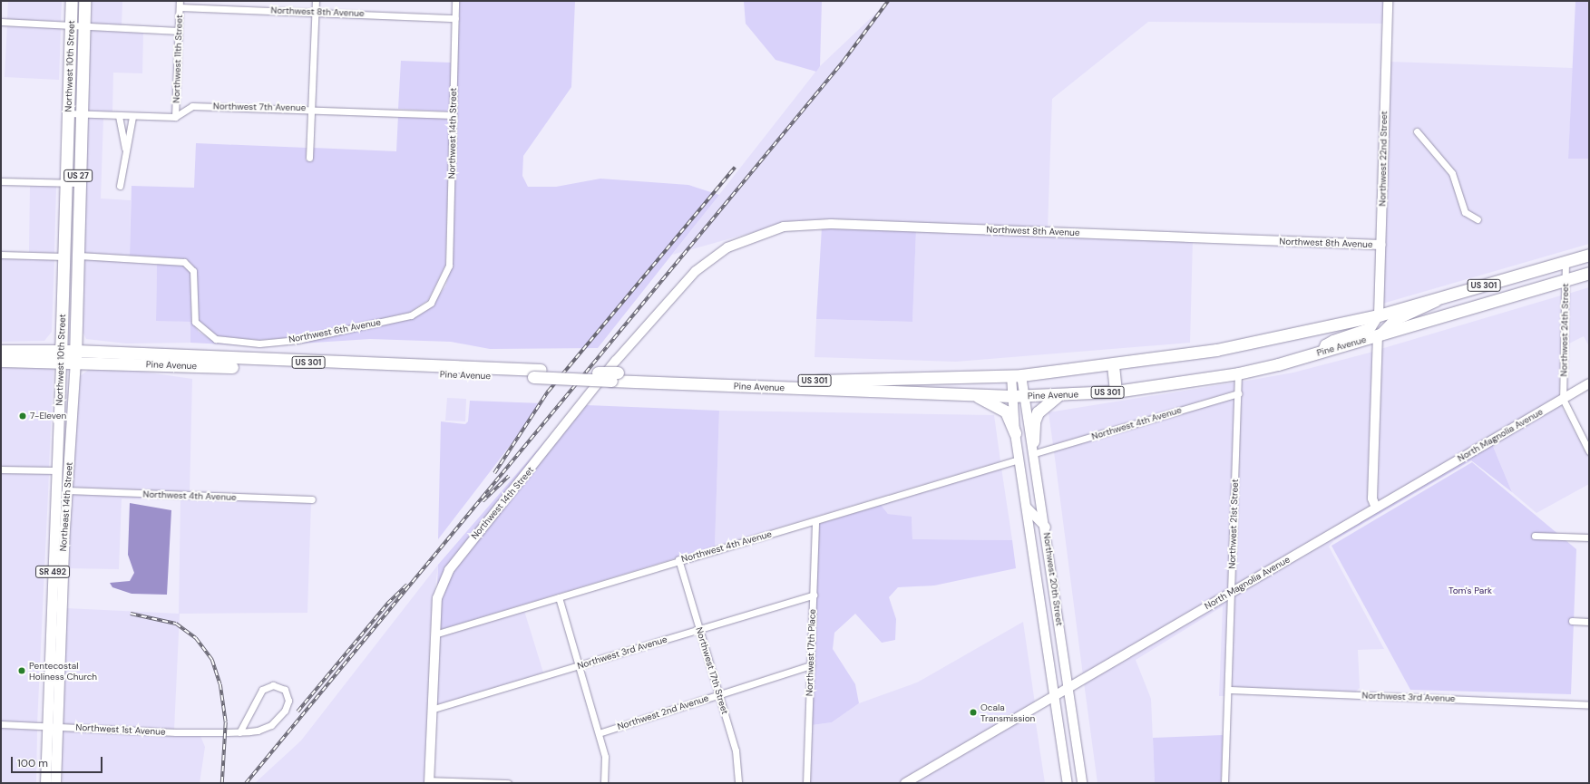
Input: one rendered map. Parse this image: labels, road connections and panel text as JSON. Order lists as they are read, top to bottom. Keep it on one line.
{"streets":{"highway":["Northwest 10th Street","US 27","US 301","Pine Avenue"],"main road":["Northeast 14th Street","SR 492"],"street":["Northwest 8th Avenue","Northwest 11th Street","Northwest 7th Avenue","Northwest 14th Street","Northwest 22nd Street","Northwest 24th Street","Northwest 6th Avenue","Northwest 4th Avenue","North Magnolia Avenue","Northwest 21st Street","Northwest 20th Street","Northwest 3rd Avenue","Northwest 17th Place","Northwest 17th Street","Northwest 2nd Avenue","Northwest 1st Avenue"]},"crossings":[["Northwest 8th Avenue","Northwest 11th Street"],["Northwest 8th Avenue","Northwest 14th Street"],["Northwest 8th Avenue","Northwest 22nd Street"],["Northwest 11th Street","Northwest 7th Avenue"],["Northwest 10th Street","Northwest 6th Avenue"],["Northwest 10th Street","Pine Avenue"],["Northwest 10th Street","Northeast 14th Street"],["Northwest 10th Street","Northwest 1st Avenue"],["Northwest 7th Avenue","Northwest 14th Street"],["Northwest 14th Street","Northwest 6th Avenue"],["Northwest 14th Street","Northwest 4th Avenue"],["Northwest 14th Street","Northwest 3rd Avenue"],["Northwest 22nd Street","Pine Avenue"],["Northwest 24th Street","Pine Avenue"],["Northwest 24th Street","North Magnolia Avenue"],["Pine Avenue","Northeast 14th Street"],["Pine Avenue","Northwest 21st Street"],["Pine Avenue","Northwest 20th Street"],["Northwest 4th Avenue","Northeast 14th Street"],["Northwest 4th Avenue","Northwest 21st Street"],["Northwest 4th Avenue","Northwest 20th Street"],["Northwest 4th Avenue","Northwest 17th Place"],["Northwest 4th Avenue","Northwest 17th Street"],["North Magnolia Avenue","Northwest 21st Street"],["North Magnolia Avenue","Northwest 20th Street"],["Northeast 14th Street","Northwest 1st Avenue"],["Northwest 21st Street","Northwest 3rd Avenue"],["Northwest 3rd Avenue","Northwest 17th Place"],["Northwest 3rd Avenue","Northwest 17th Street"],["Northwest 17th Place","Northwest 2nd Avenue"],["Northwest 17th Street","Northwest 2nd Avenue"]],"parks":["Tom's Park"],"places":["7-Eleven","Pentecostal Holiness Church","Ocala Transmission"],"scale_bar":"100 m"}
